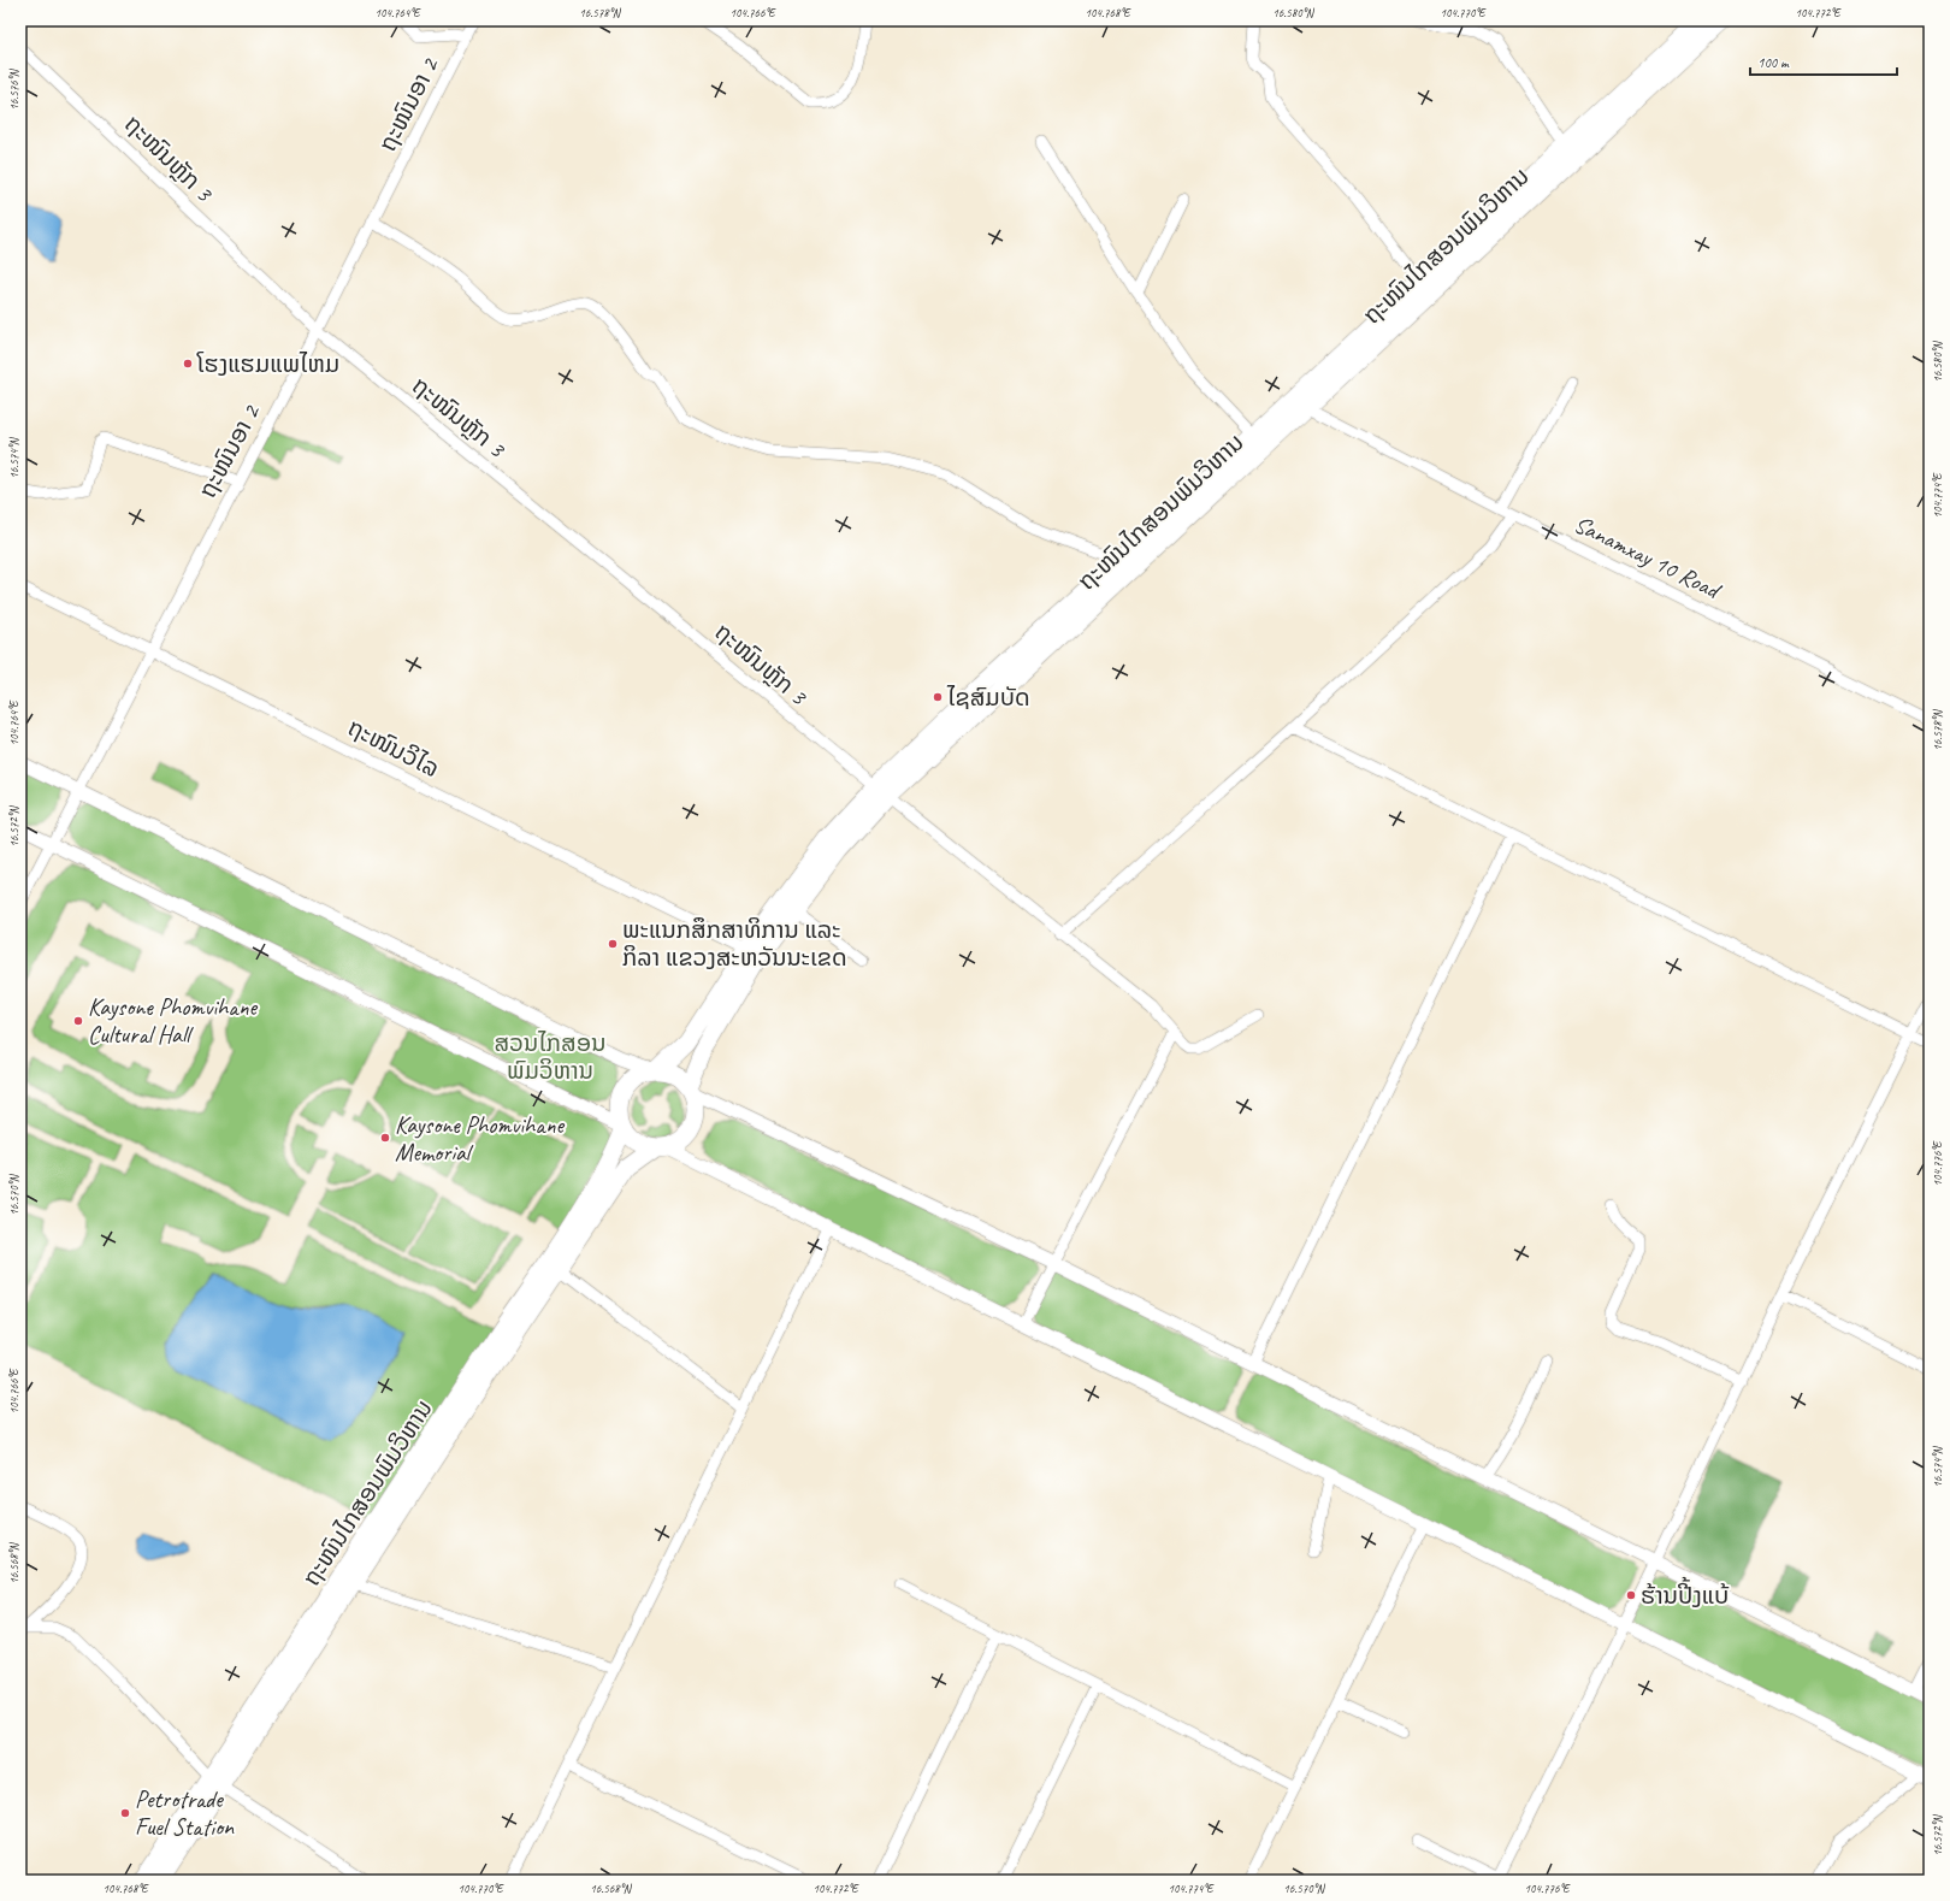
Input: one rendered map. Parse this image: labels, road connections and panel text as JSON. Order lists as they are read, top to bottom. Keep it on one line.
{"streets":{"highway":["ຖະໜົນໄກສອນພົມວິຫານ"],"street":["ຖະໜົນອາ 2","ຖະໜົນຫຼັກ 3","Sanamxay 10 Road","ຖະໜົນວິໄລ"]},"crossings":[["ຖະໜົນອາ 2","ຖະໜົນຫຼັກ 3"],["ຖະໜົນອາ 2","ຖະໜົນວິໄລ"],["ຖະໜົນຫຼັກ 3","ຖະໜົນໄກສອນພົມວິຫານ"],["ຖະໜົນໄກສອນພົມວິຫານ","Sanamxay 10 Road"],["ຖະໜົນໄກສອນພົມວິຫານ","ຖະໜົນວິໄລ"]],"parks":["ສວນໄກສອນ ພົມວິຫານ"],"places":["ໂຮງແຮມແພໄຫມ","ໄຊສົມບັດ","ພະແນກສຶກສາທິການ ແລະ ກິລາ ແຂວງສະຫວັນນະເຂດ","Kaysone Phomvihane Cultural Hall","Kaysone Phomvihane Memorial","ຮ້ານປີ້ງແບ້","Petrotrade Fuel Station"],"scale_bar":"100 m","coordinates":["104.764°E","16.578°N","104.766°E","104.768°E","16.580°N","104.770°E","104.772°E","16.576°N","16.574°N","104.774°E","16.572°N","104.776°E","16.570°N","16.568°N"]}
